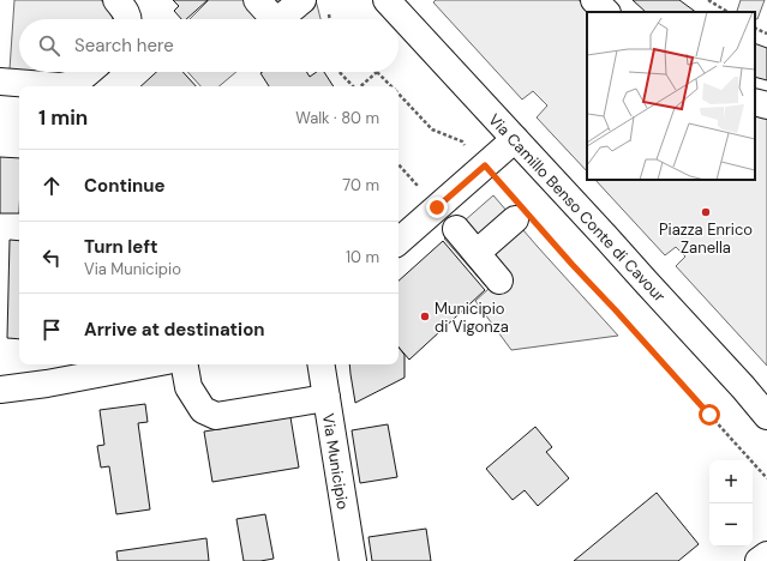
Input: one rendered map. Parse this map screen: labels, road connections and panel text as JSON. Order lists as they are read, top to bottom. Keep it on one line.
{"streets":{"street":["Via Camillo Benso Conte di Cavour","Via Municipio"]},"places":["Piazza Enrico Zanella","Municipio di Vigonza"],"page":{"search":"Search here","heading":["1 min","Walk · 80 m"],"list":[["Continue","70 m"],["Turn left","Via Municipio","10 m"],"Arrive at destination"],"map_buttons":["+","−"]}}
